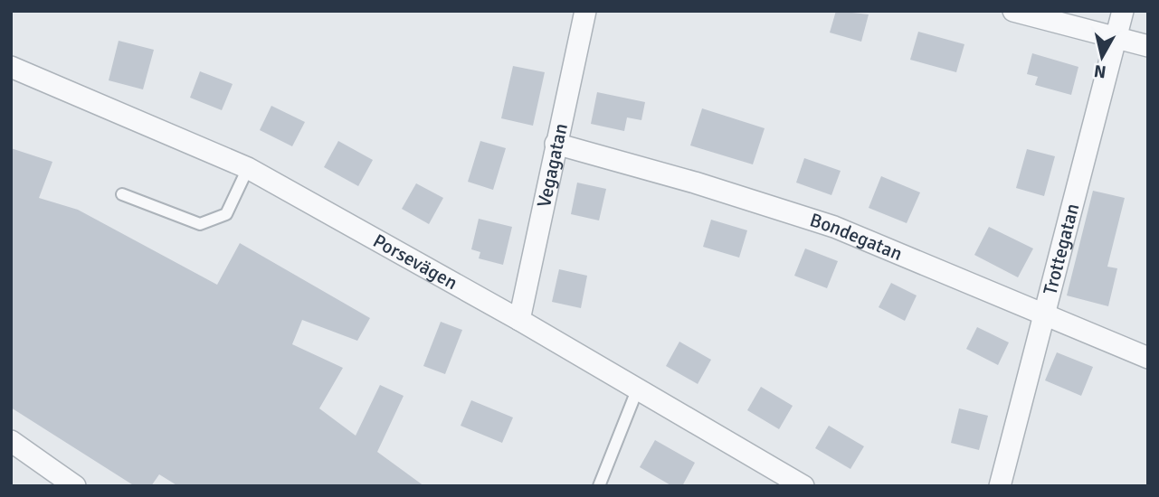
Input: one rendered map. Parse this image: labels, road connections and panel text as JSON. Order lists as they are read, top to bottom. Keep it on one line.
{"streets":{"street":["Vegagatan","Bondegatan","Trottegatan","Porsevägen"]},"crossings":[["Vegagatan","Bondegatan"],["Vegagatan","Porsevägen"],["Bondegatan","Trottegatan"]],"north":"bottom"}
